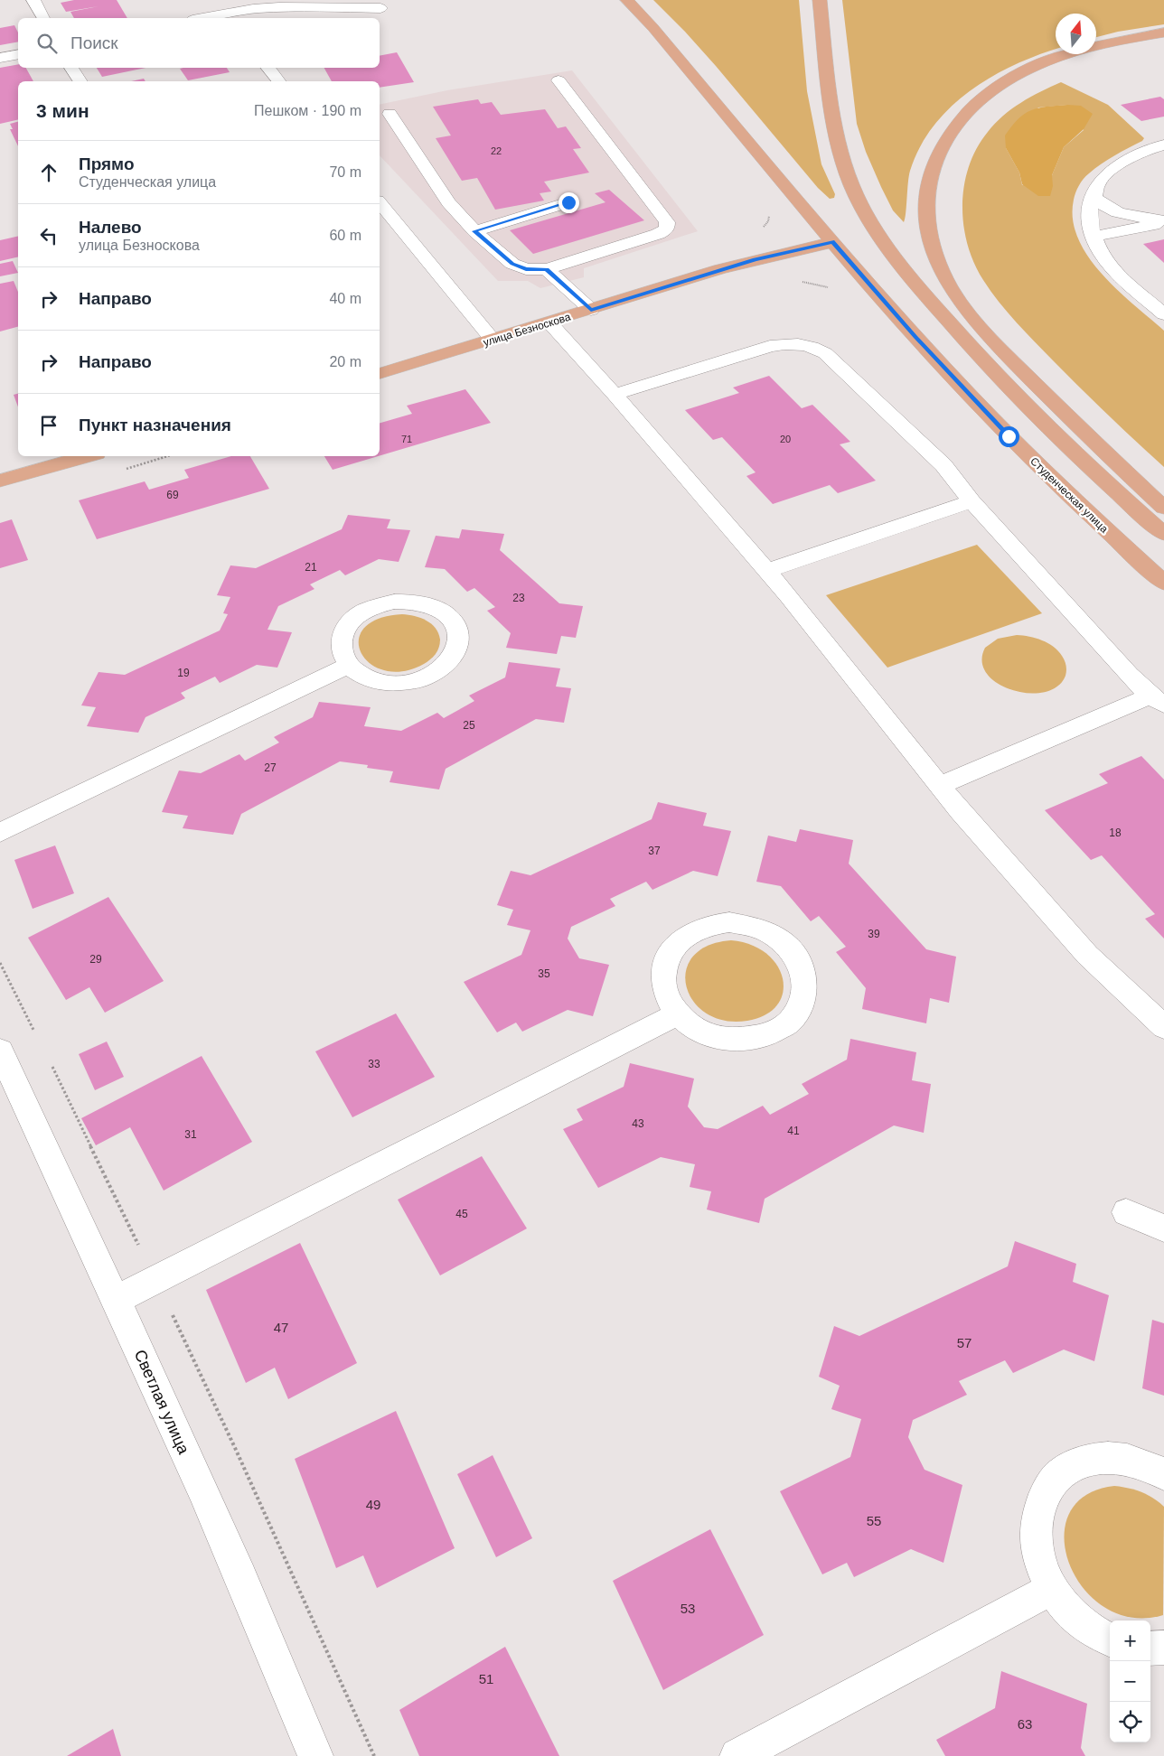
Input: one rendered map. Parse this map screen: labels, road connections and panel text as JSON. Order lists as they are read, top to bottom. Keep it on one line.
{"streets":{"main road":["улица Безноскова","Студенческая улица"],"street":["Светлая улица"]},"crossings":[["улица Безноскова","Студенческая улица"]],"house_numbers":["22","71","20","69","21","23","19","25","27","18","37","39","29","35","33","43","41","31","45","47","57","49","55","53","51","63"],"north":"top","page":{"search":"Поиск","heading":["3 мин","Пешком · 190 m"],"list":[["Прямо","Студенческая улица","70 m"],["Налево","улица Безноскова","60 m"],["Направо","40 m"],["Направо","20 m"],"Пункт назначения"],"map_buttons":["+","−"]}}
